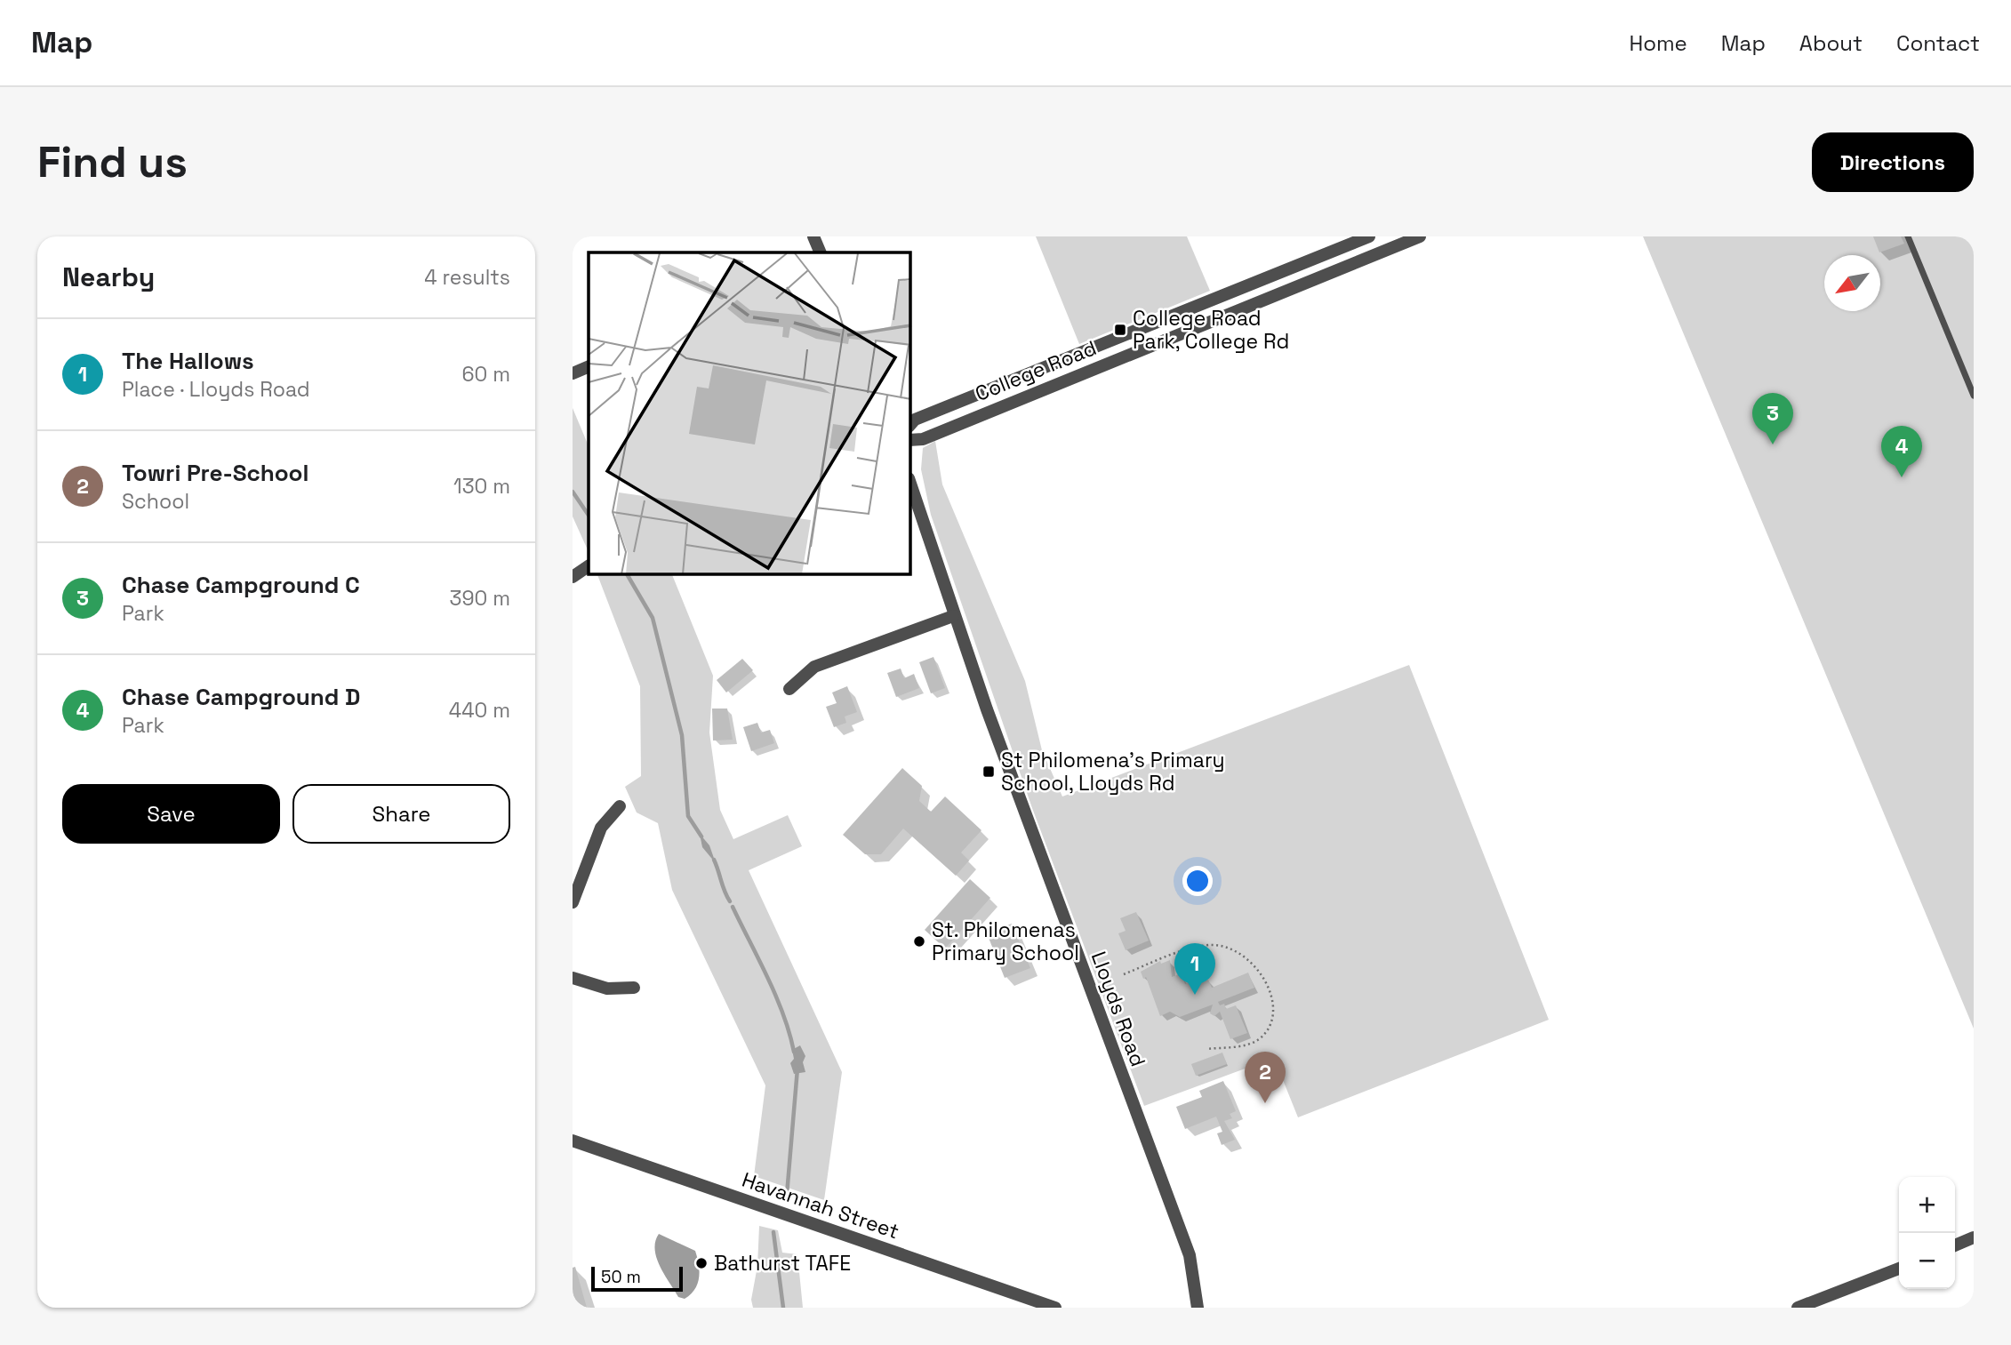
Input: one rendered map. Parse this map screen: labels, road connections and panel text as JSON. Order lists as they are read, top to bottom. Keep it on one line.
{"streets":{"street":["College Road","Lloyds Road","Havannah Street"]},"places":{"transit":["College Road Park, College Rd","St Philomena's Primary School, Lloyds Rd"],"other":["St. Philomenas Primary School","Bathurst TAFE"]},"scale_bar":"50 m","north":"bottom left","page":{"header":"Map","nav":["Home","Map","About","Contact"],"buttons":["Directions",["Save","Share"]],"title":"Find us","heading":["Nearby","4 results"],"list":[{"mark":"1","name":"The Hallows","note":"Place · Lloyds Road","value":"60 m"},{"mark":"2","name":"Towri Pre-School","note":"School","value":"130 m"},{"mark":"3","name":"Chase Campground C","note":"Park","value":"390 m"},{"mark":"4","name":"Chase Campground D","note":"Park","value":"440 m"}],"pins":["3","4","1","2"],"map_buttons":["+","−"],"scale":"50 m"}}
